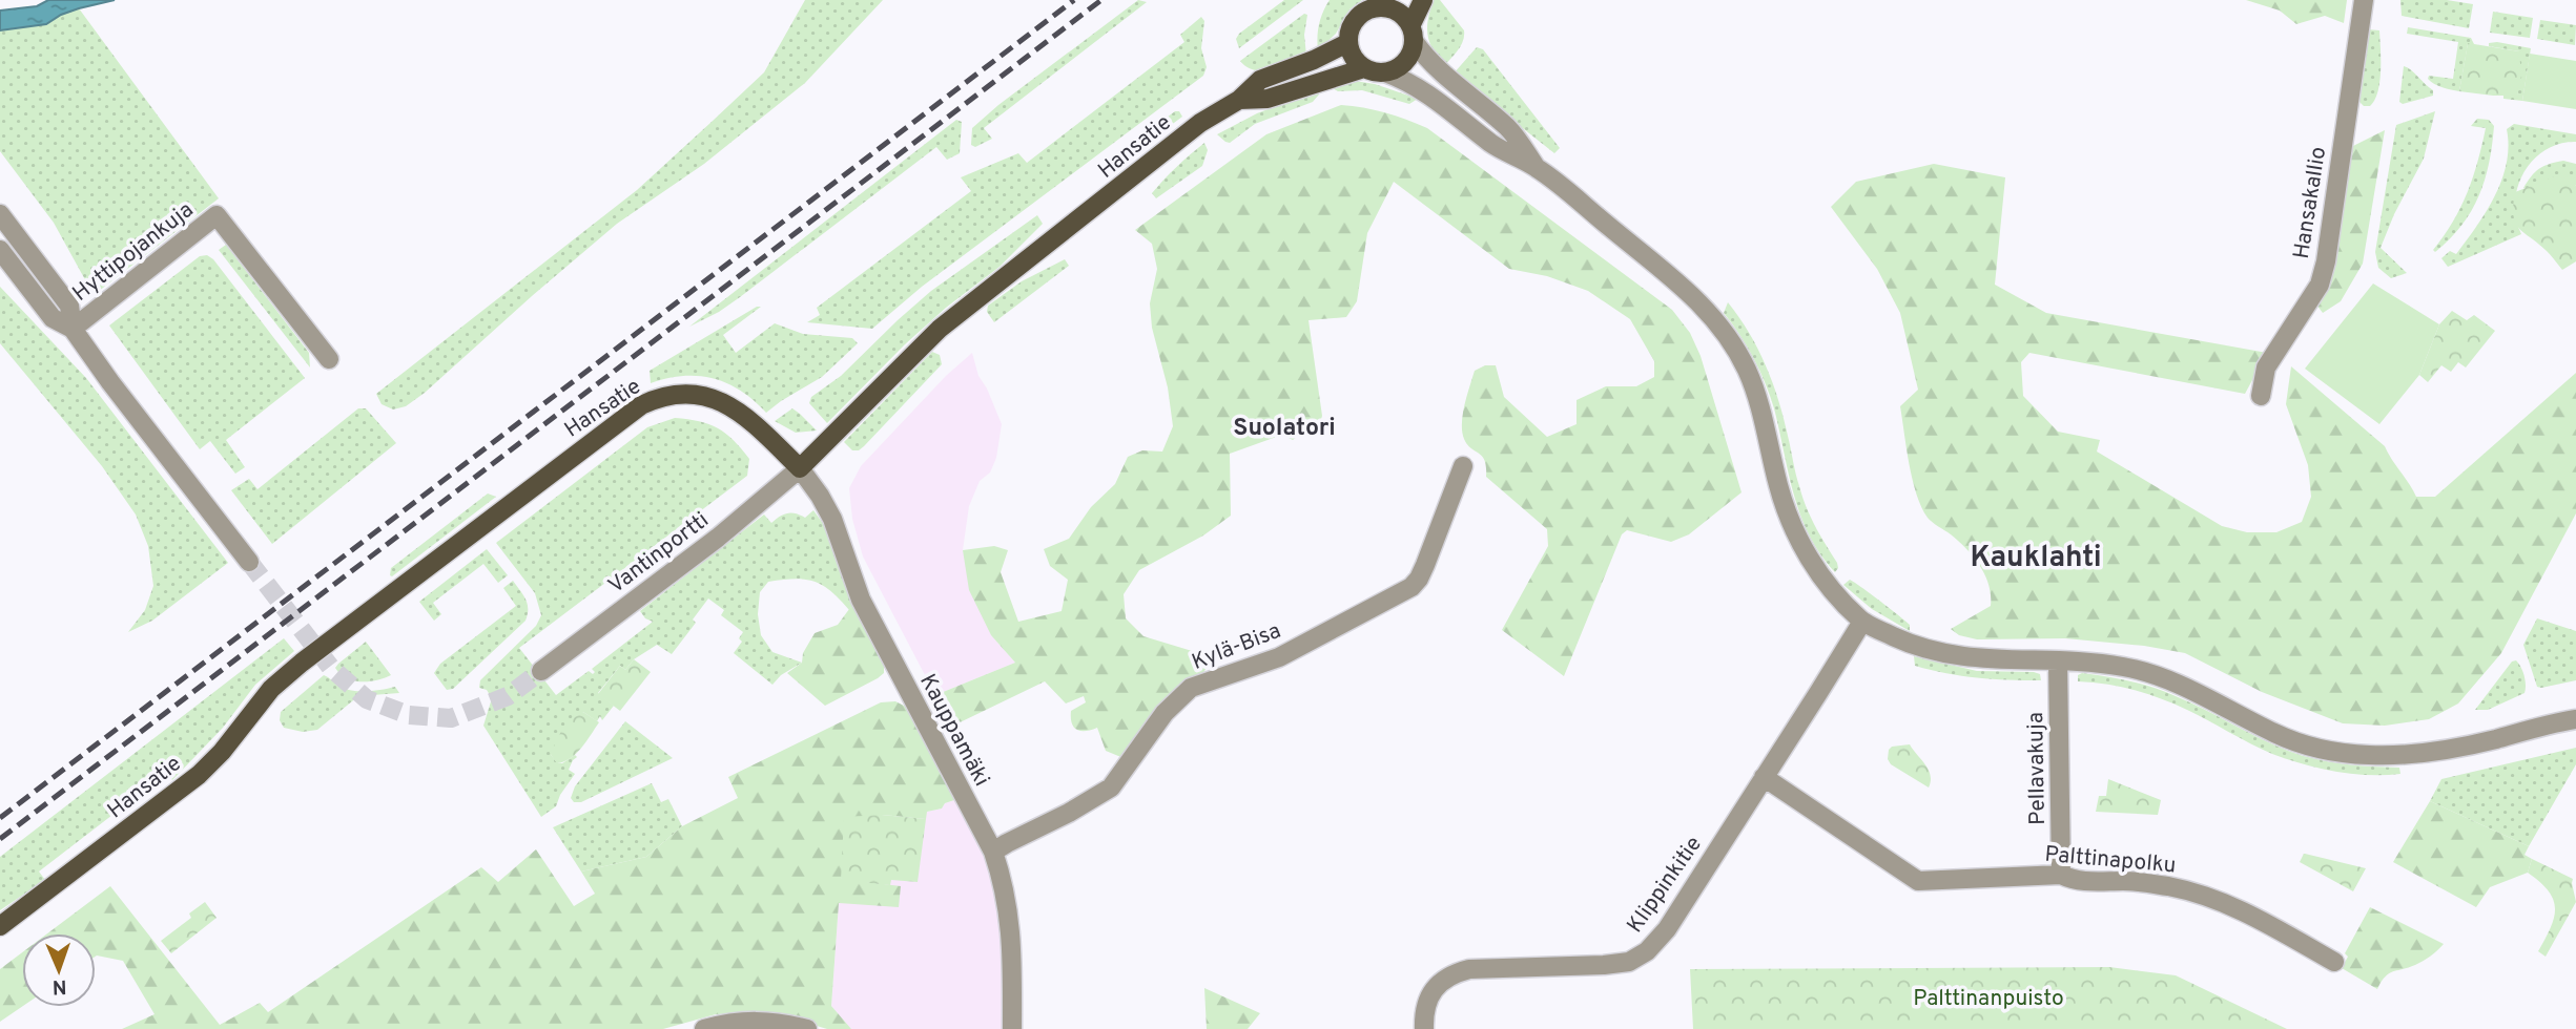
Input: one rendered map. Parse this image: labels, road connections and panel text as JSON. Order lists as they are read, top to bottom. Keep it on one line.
{"streets":{"main road":["Hansatie"],"street":["Hansakallio","Hyttipojankuja","Vantinportti","Kylä-Bisa","Kauppamäki","Pellavakuja","Palttinapolku","Klippinkitie"]},"crossings":[["Hansatie","Vantinportti"],["Hansatie","Kauppamäki"],["Vantinportti","Kauppamäki"],["Kylä-Bisa","Kauppamäki"],["Pellavakuja","Palttinapolku"],["Palttinapolku","Klippinkitie"]],"districts":["Suolatori","Kauklahti"],"parks":["Palttinanpuisto"],"north":"bottom"}
